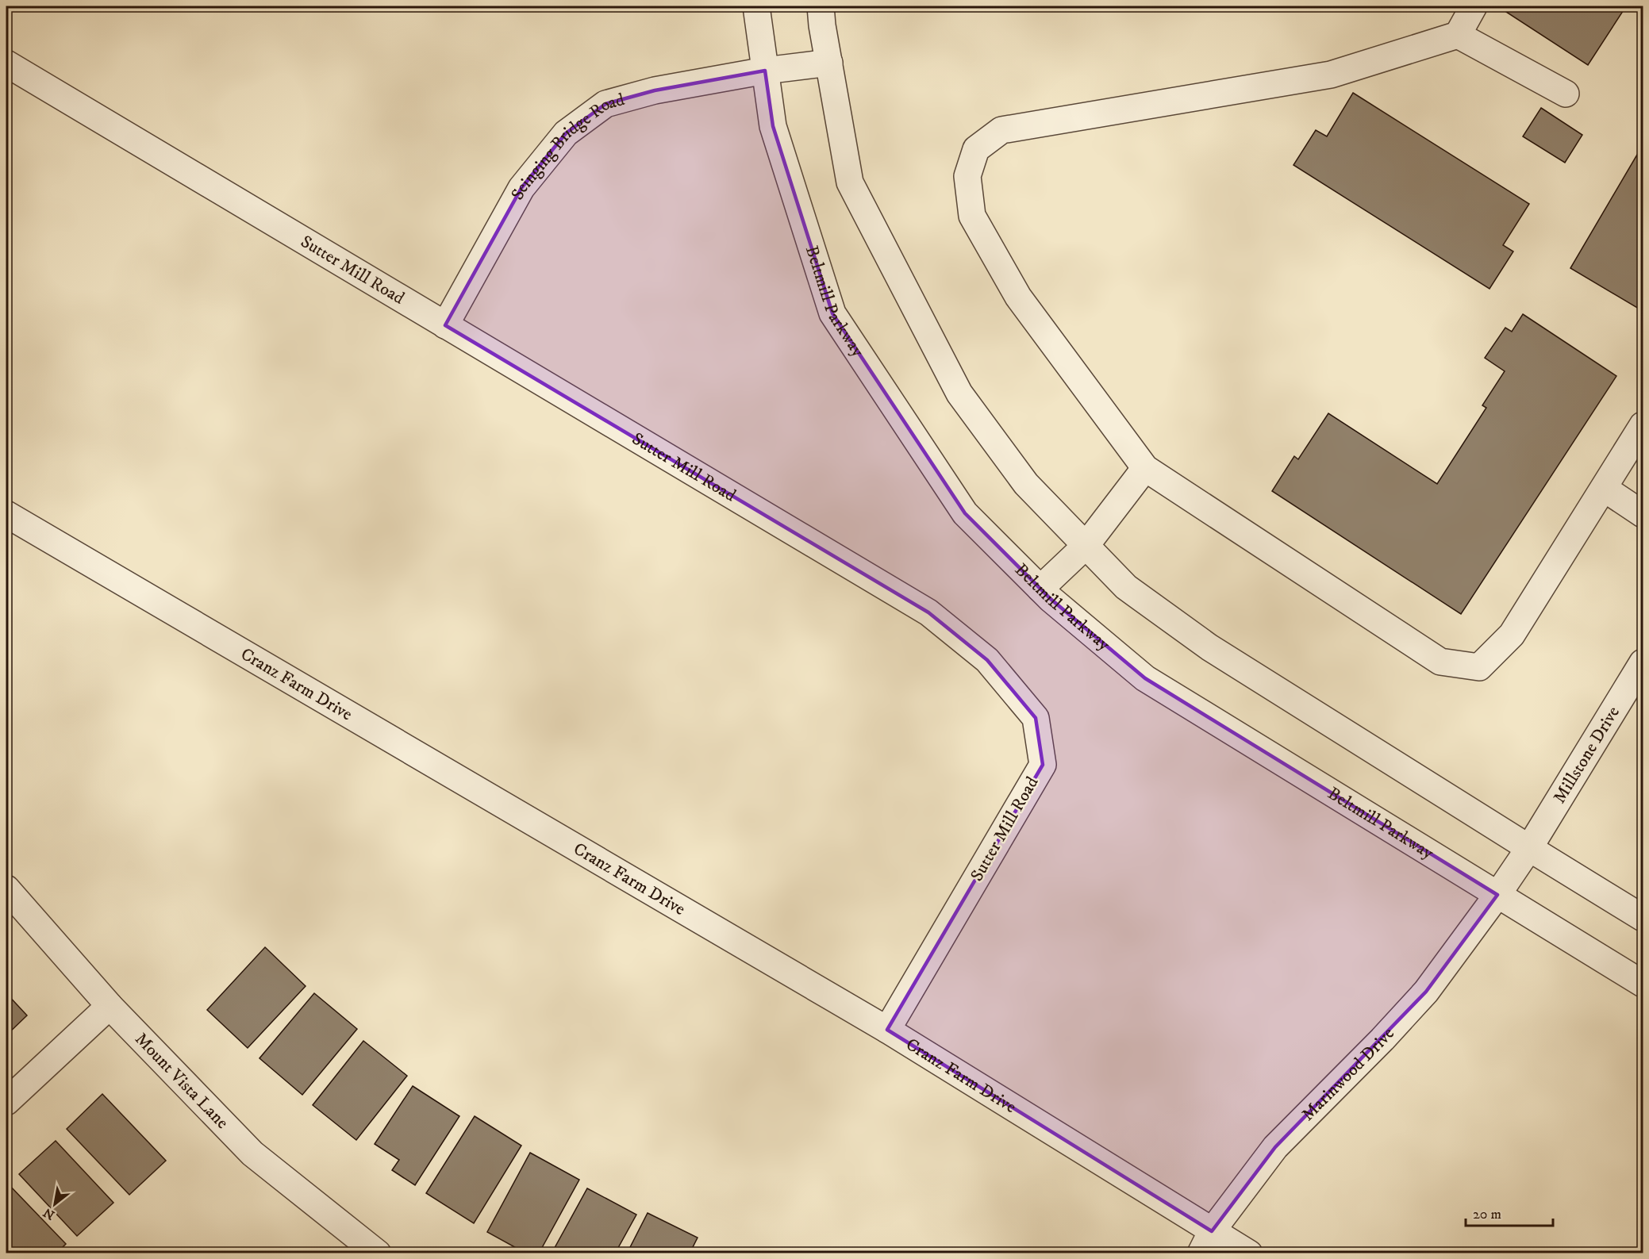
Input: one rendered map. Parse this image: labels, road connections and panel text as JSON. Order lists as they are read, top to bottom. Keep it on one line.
{"streets":{"street":["Seinging Bridge Road","Sutter Mill Road","Beltmill Parkway","Cranz Farm Drive","Millstone Drive","Marinwood Drive","Mount Vista Lane"]},"crossings":[["Seinging Bridge Road","Sutter Mill Road"],["Seinging Bridge Road","Beltmill Parkway"],["Sutter Mill Road","Cranz Farm Drive"],["Beltmill Parkway","Millstone Drive"],["Beltmill Parkway","Marinwood Drive"],["Cranz Farm Drive","Marinwood Drive"],["Millstone Drive","Marinwood Drive"]],"scale_bar":"20 m","north":"bottom left"}
